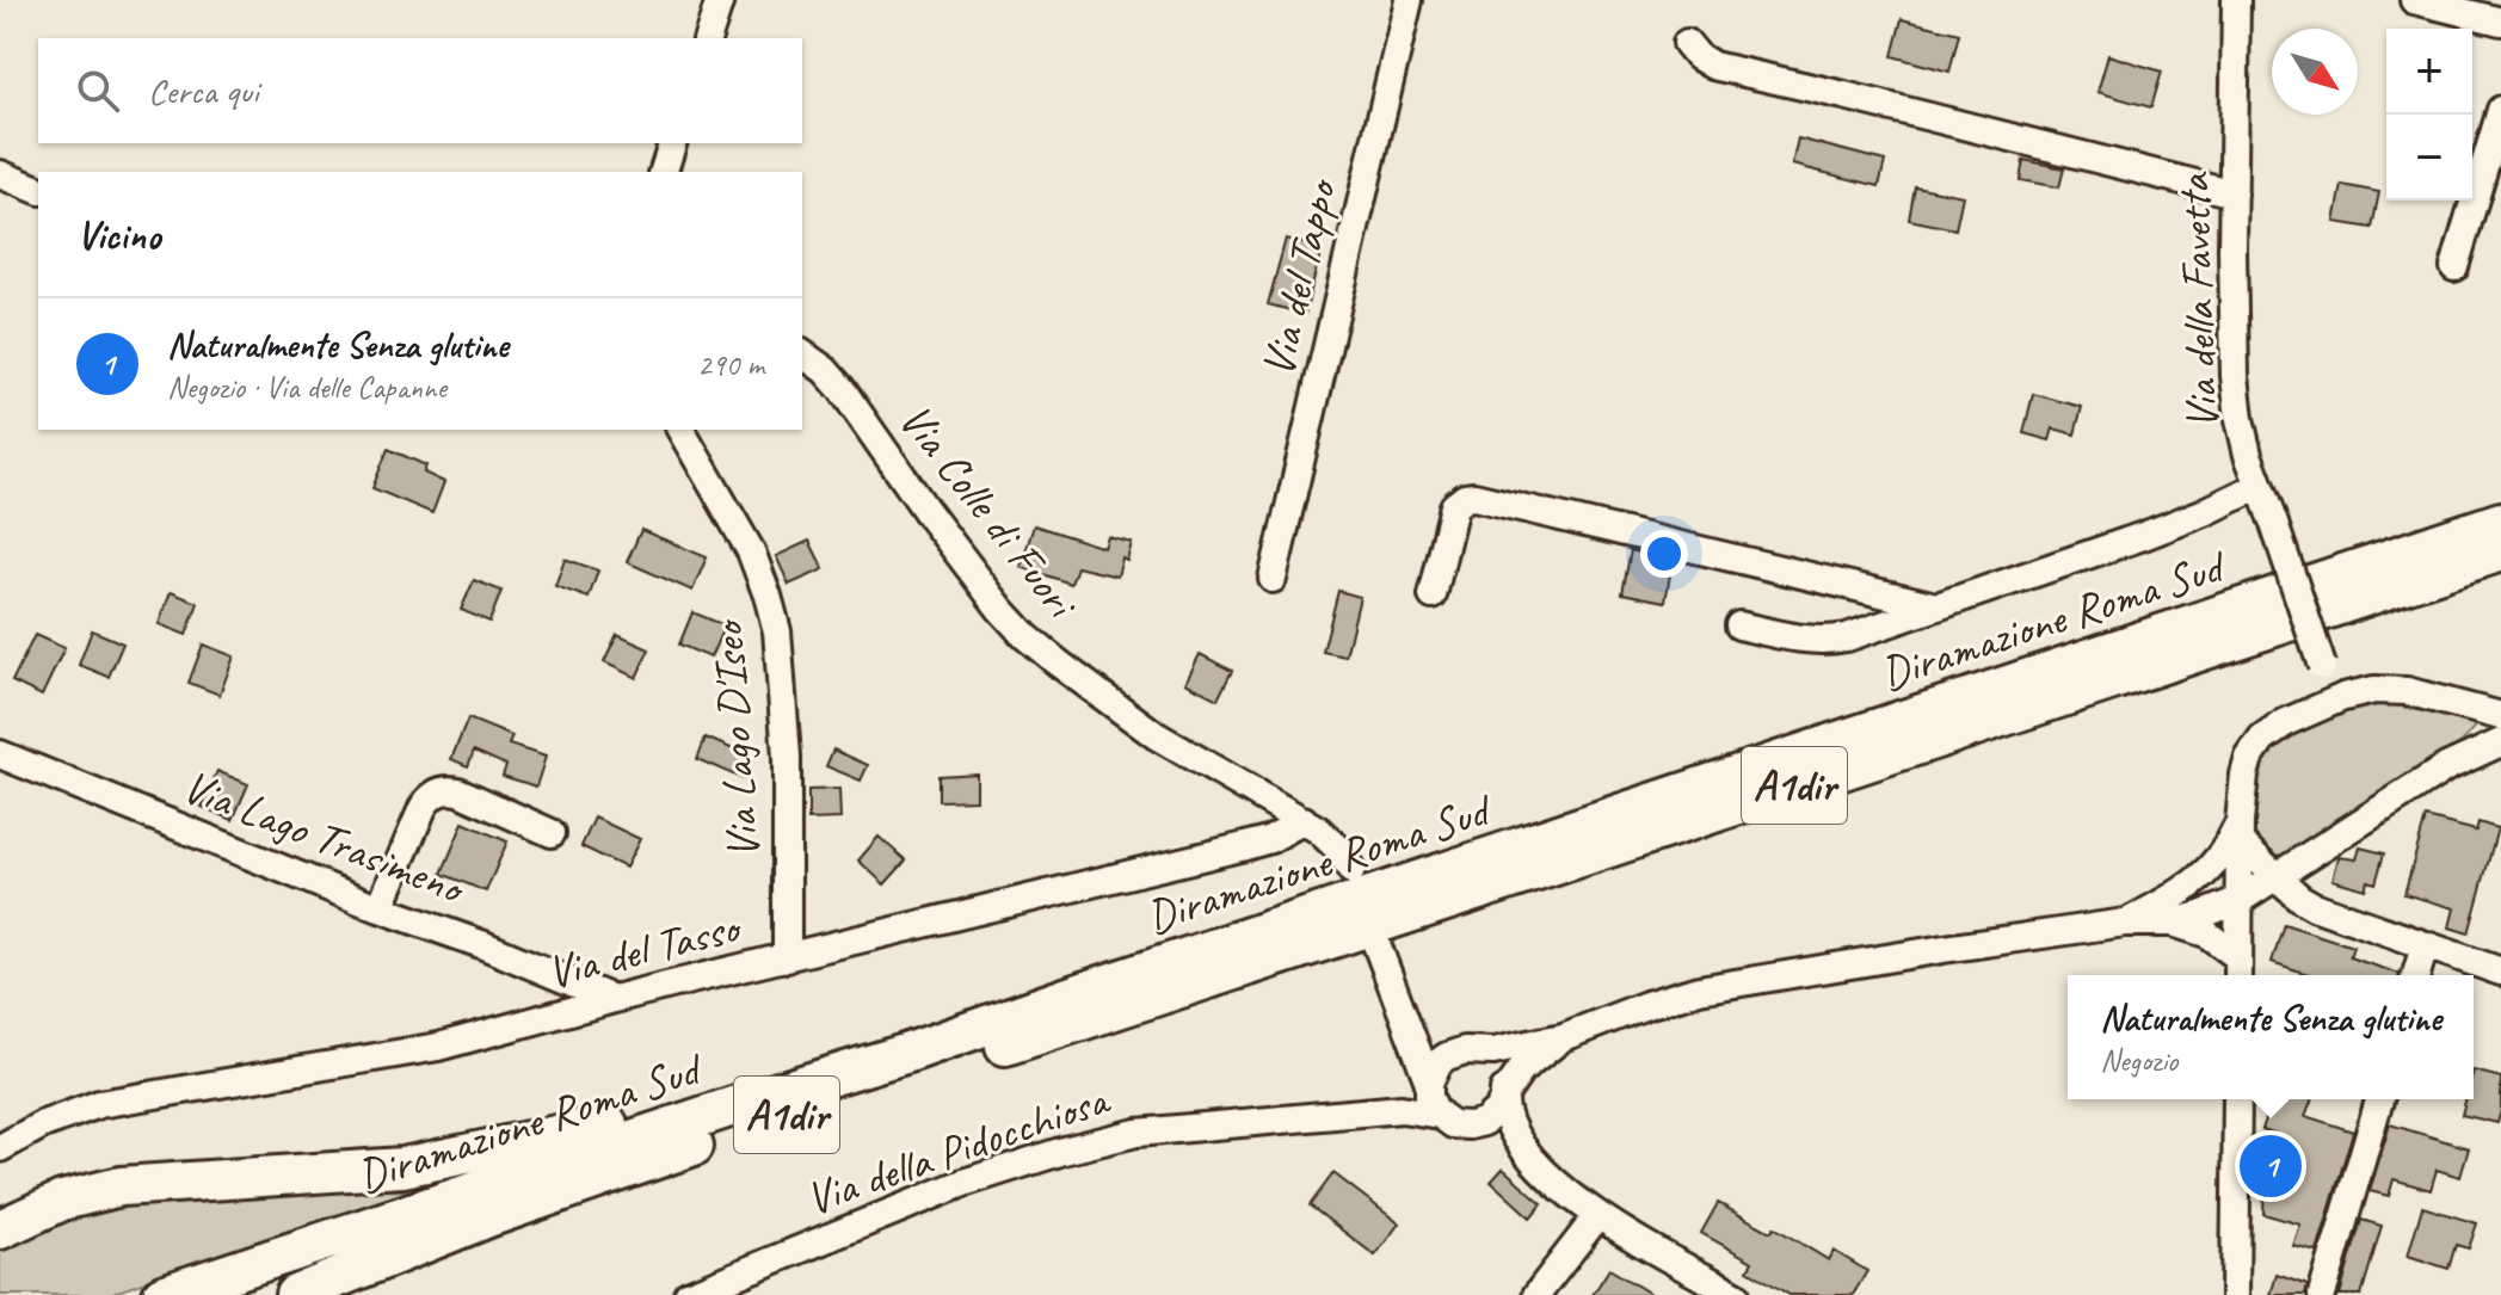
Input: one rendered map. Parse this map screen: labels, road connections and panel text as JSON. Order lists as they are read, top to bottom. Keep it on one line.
{"streets":{"highway":["Diramazione Roma Sud","A1dir"],"street":["Via del Tappo","Via della Favetta","Via Colle di Fuori","Via Lago D'Iseo","Via Lago Trasimeno","Via del Tasso","Via della Pidocchiosa"]},"crossings":[["Via Colle di Fuori","Via del Tasso"],["Diramazione Roma Sud","A1dir"],["Via Lago D'Iseo","Via del Tasso"],["Via Lago Trasimeno","Via del Tasso"]],"north":"bottom right","page":{"map_buttons":["+","−"],"search":"Cerca qui","heading":"Vicino","list":[{"mark":"1","name":"Naturalmente Senza glutine","note":"Negozio · Via delle Capanne","value":"290 m"}],"popup":["Naturalmente Senza glutine","Negozio"],"pins":"1"}}
